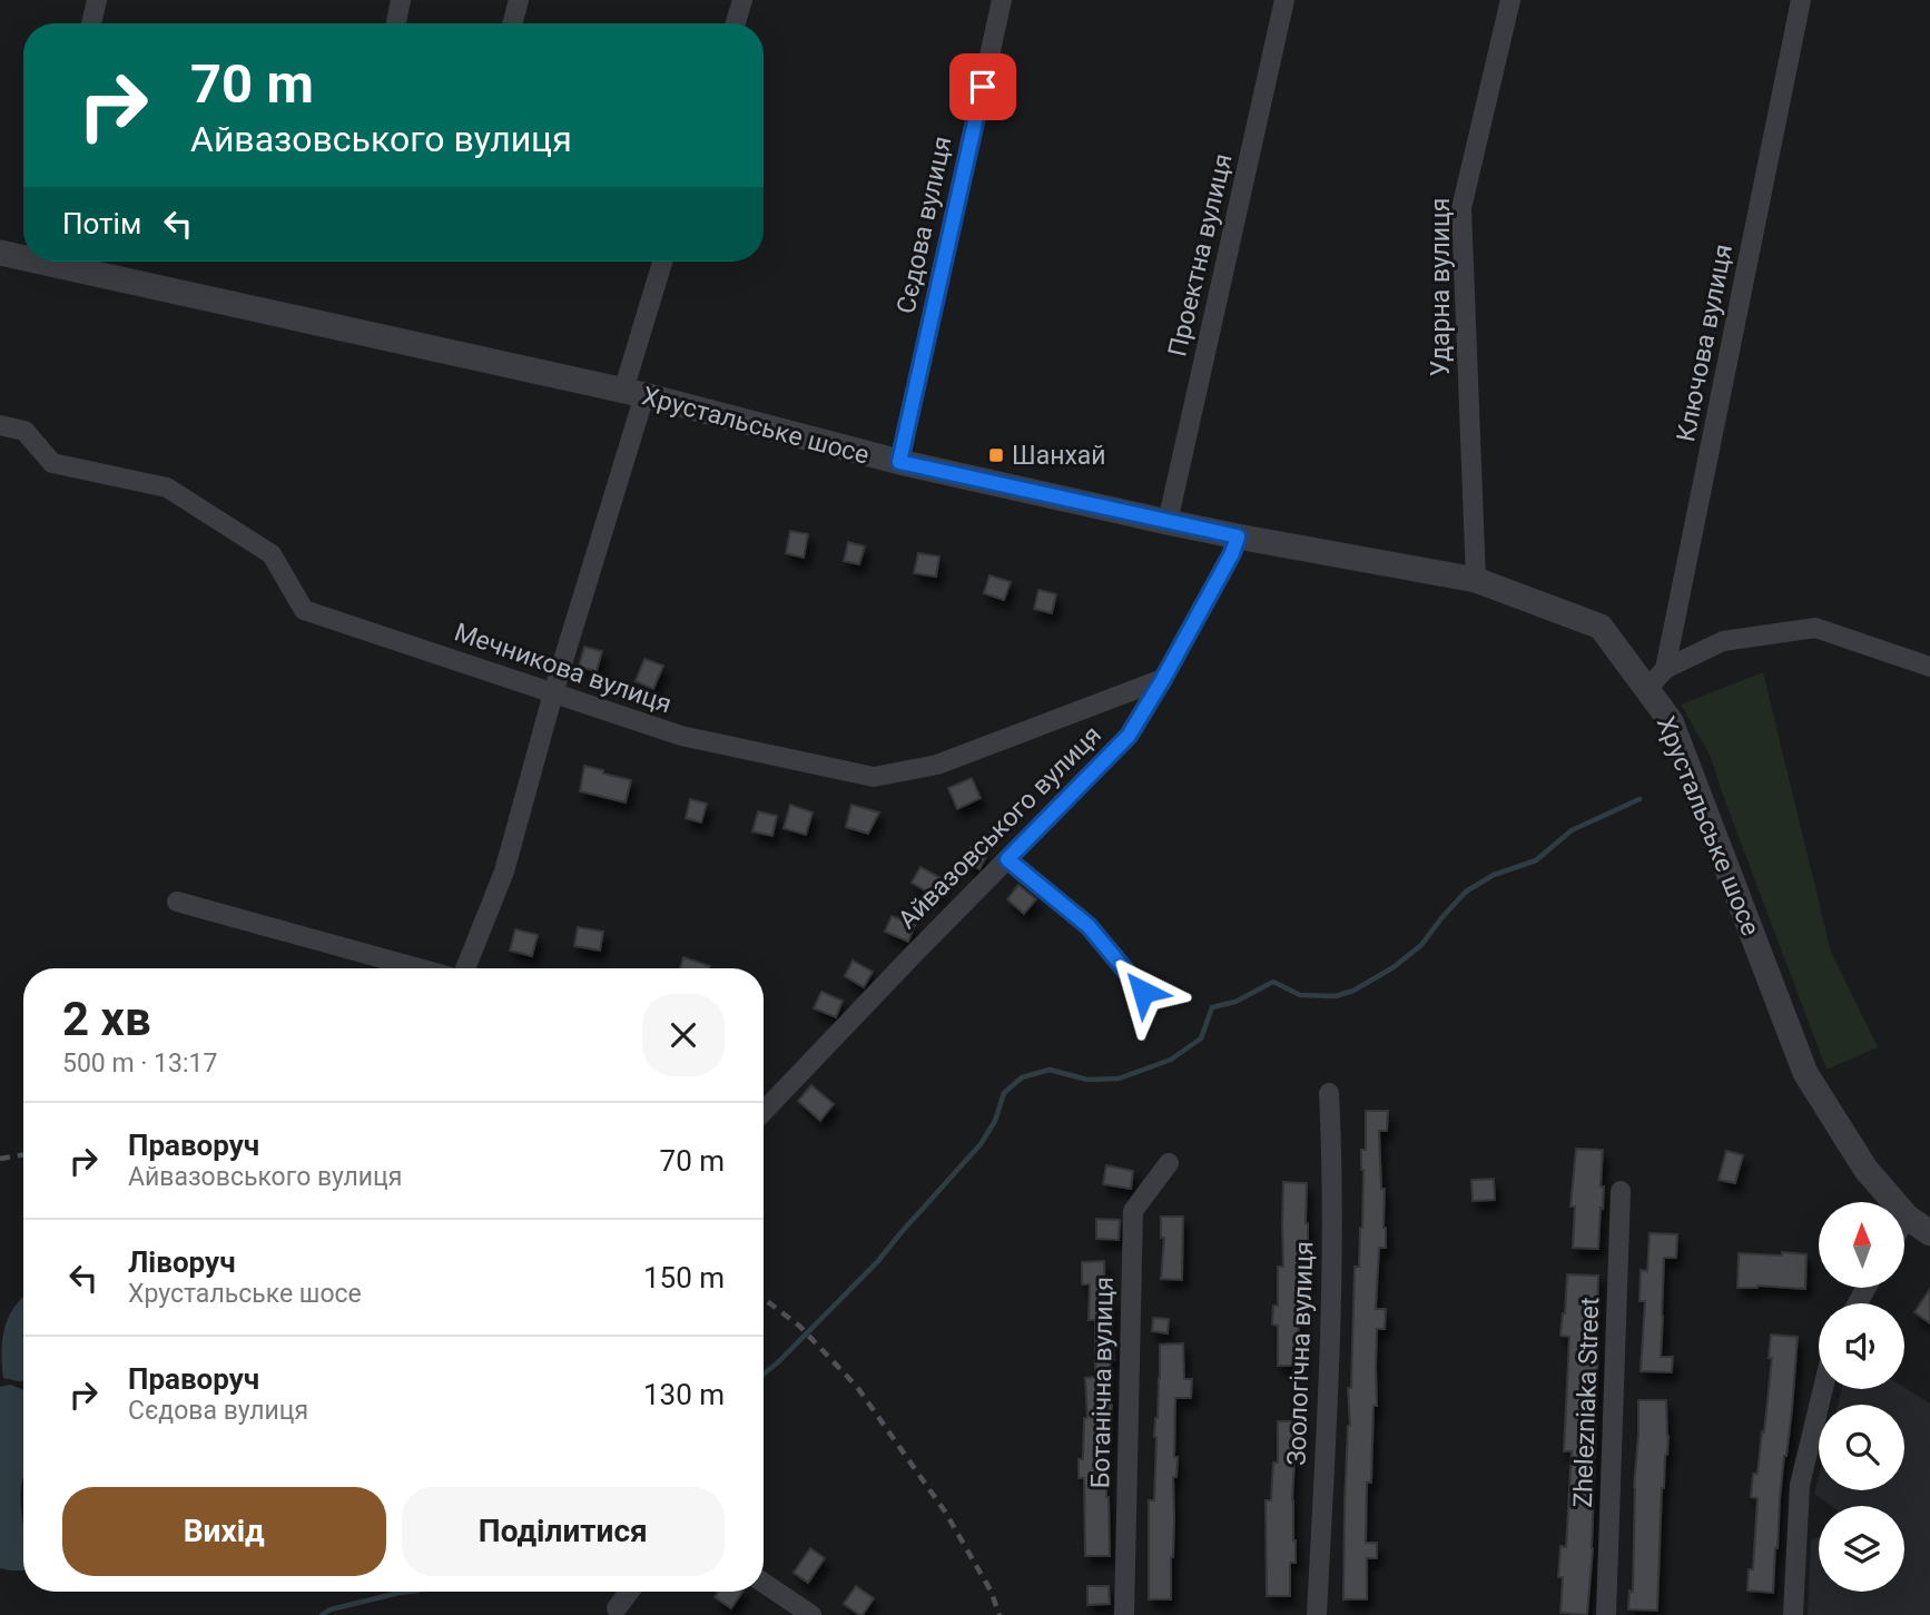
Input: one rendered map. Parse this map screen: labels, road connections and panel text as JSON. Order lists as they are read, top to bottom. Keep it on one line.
{"streets":{"street":["Сєдова вулиця","Проектна вулиця","Ударна вулиця","Ключова вулиця","Хрустальське шосе","Мечникова вулиця","Айвазовського вулиця","Зоологічна вулиця","Ботанічна вулиця","Zhelezniaka Street"]},"crossings":[["Сєдова вулиця","Хрустальське шосе"],["Проектна вулиця","Хрустальське шосе"],["Ударна вулиця","Хрустальське шосе"],["Хрустальське шосе","Айвазовського вулиця"],["Мечникова вулиця","Айвазовського вулиця"]],"places":{"transit":["Шанхай"]},"north":"top","page":{"turn":["70 m","Айвазовського вулиця"],"then":"Потім","heading":["2 хв","500 m · 13:17"],"list":[{"name":"Праворуч","note":"Айвазовського вулиця","value":"70 m"},{"name":"Ліворуч","note":"Хрустальське шосе","value":"150 m"},{"name":"Праворуч","note":"Сєдова вулиця","value":"130 m"}],"buttons":["Вихід","Поділитися"]}}
